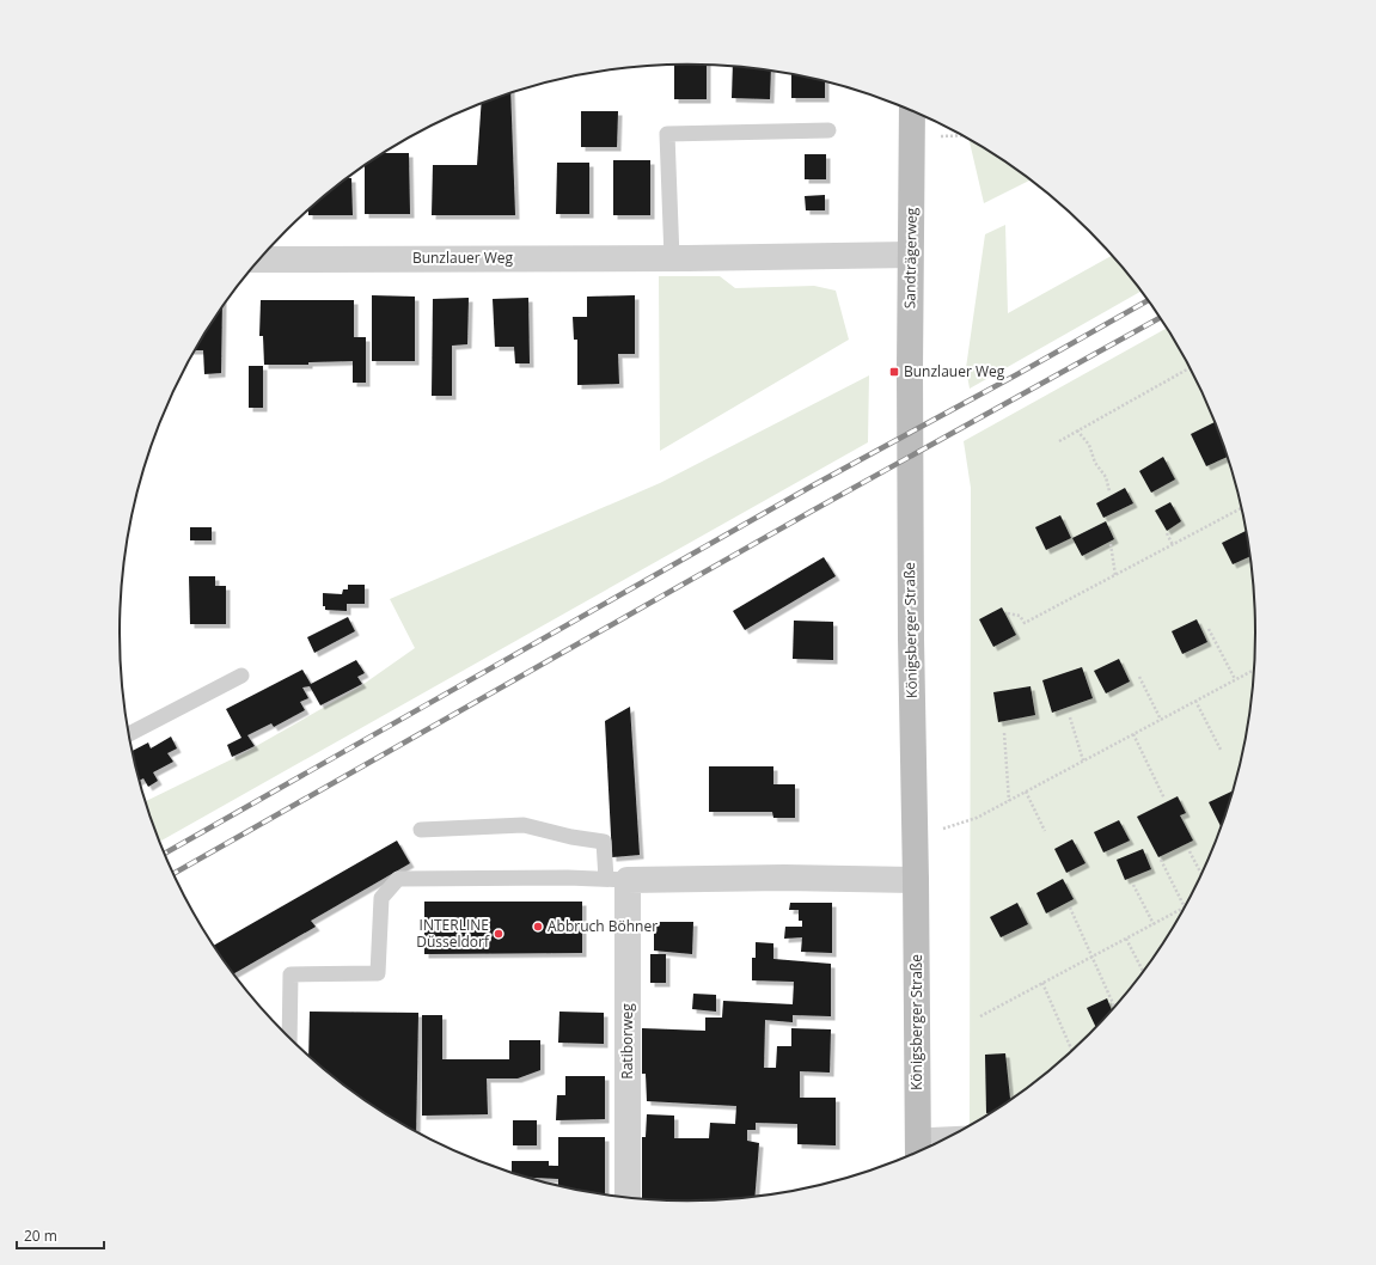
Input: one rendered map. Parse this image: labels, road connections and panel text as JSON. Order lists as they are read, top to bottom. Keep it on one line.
{"streets":{"main road":["Sandträgerweg","Königsberger Straße"],"street":["Bunzlauer Weg","Ratiborweg"]},"crossings":[["Bunzlauer Weg","Sandträgerweg"],["Sandträgerweg","Königsberger Straße"]],"places":{"transit":["Bunzlauer Weg"],"other":["Abbruch Böhner","INTERLINE Düsseldorf"]},"scale_bar":"20 m"}
